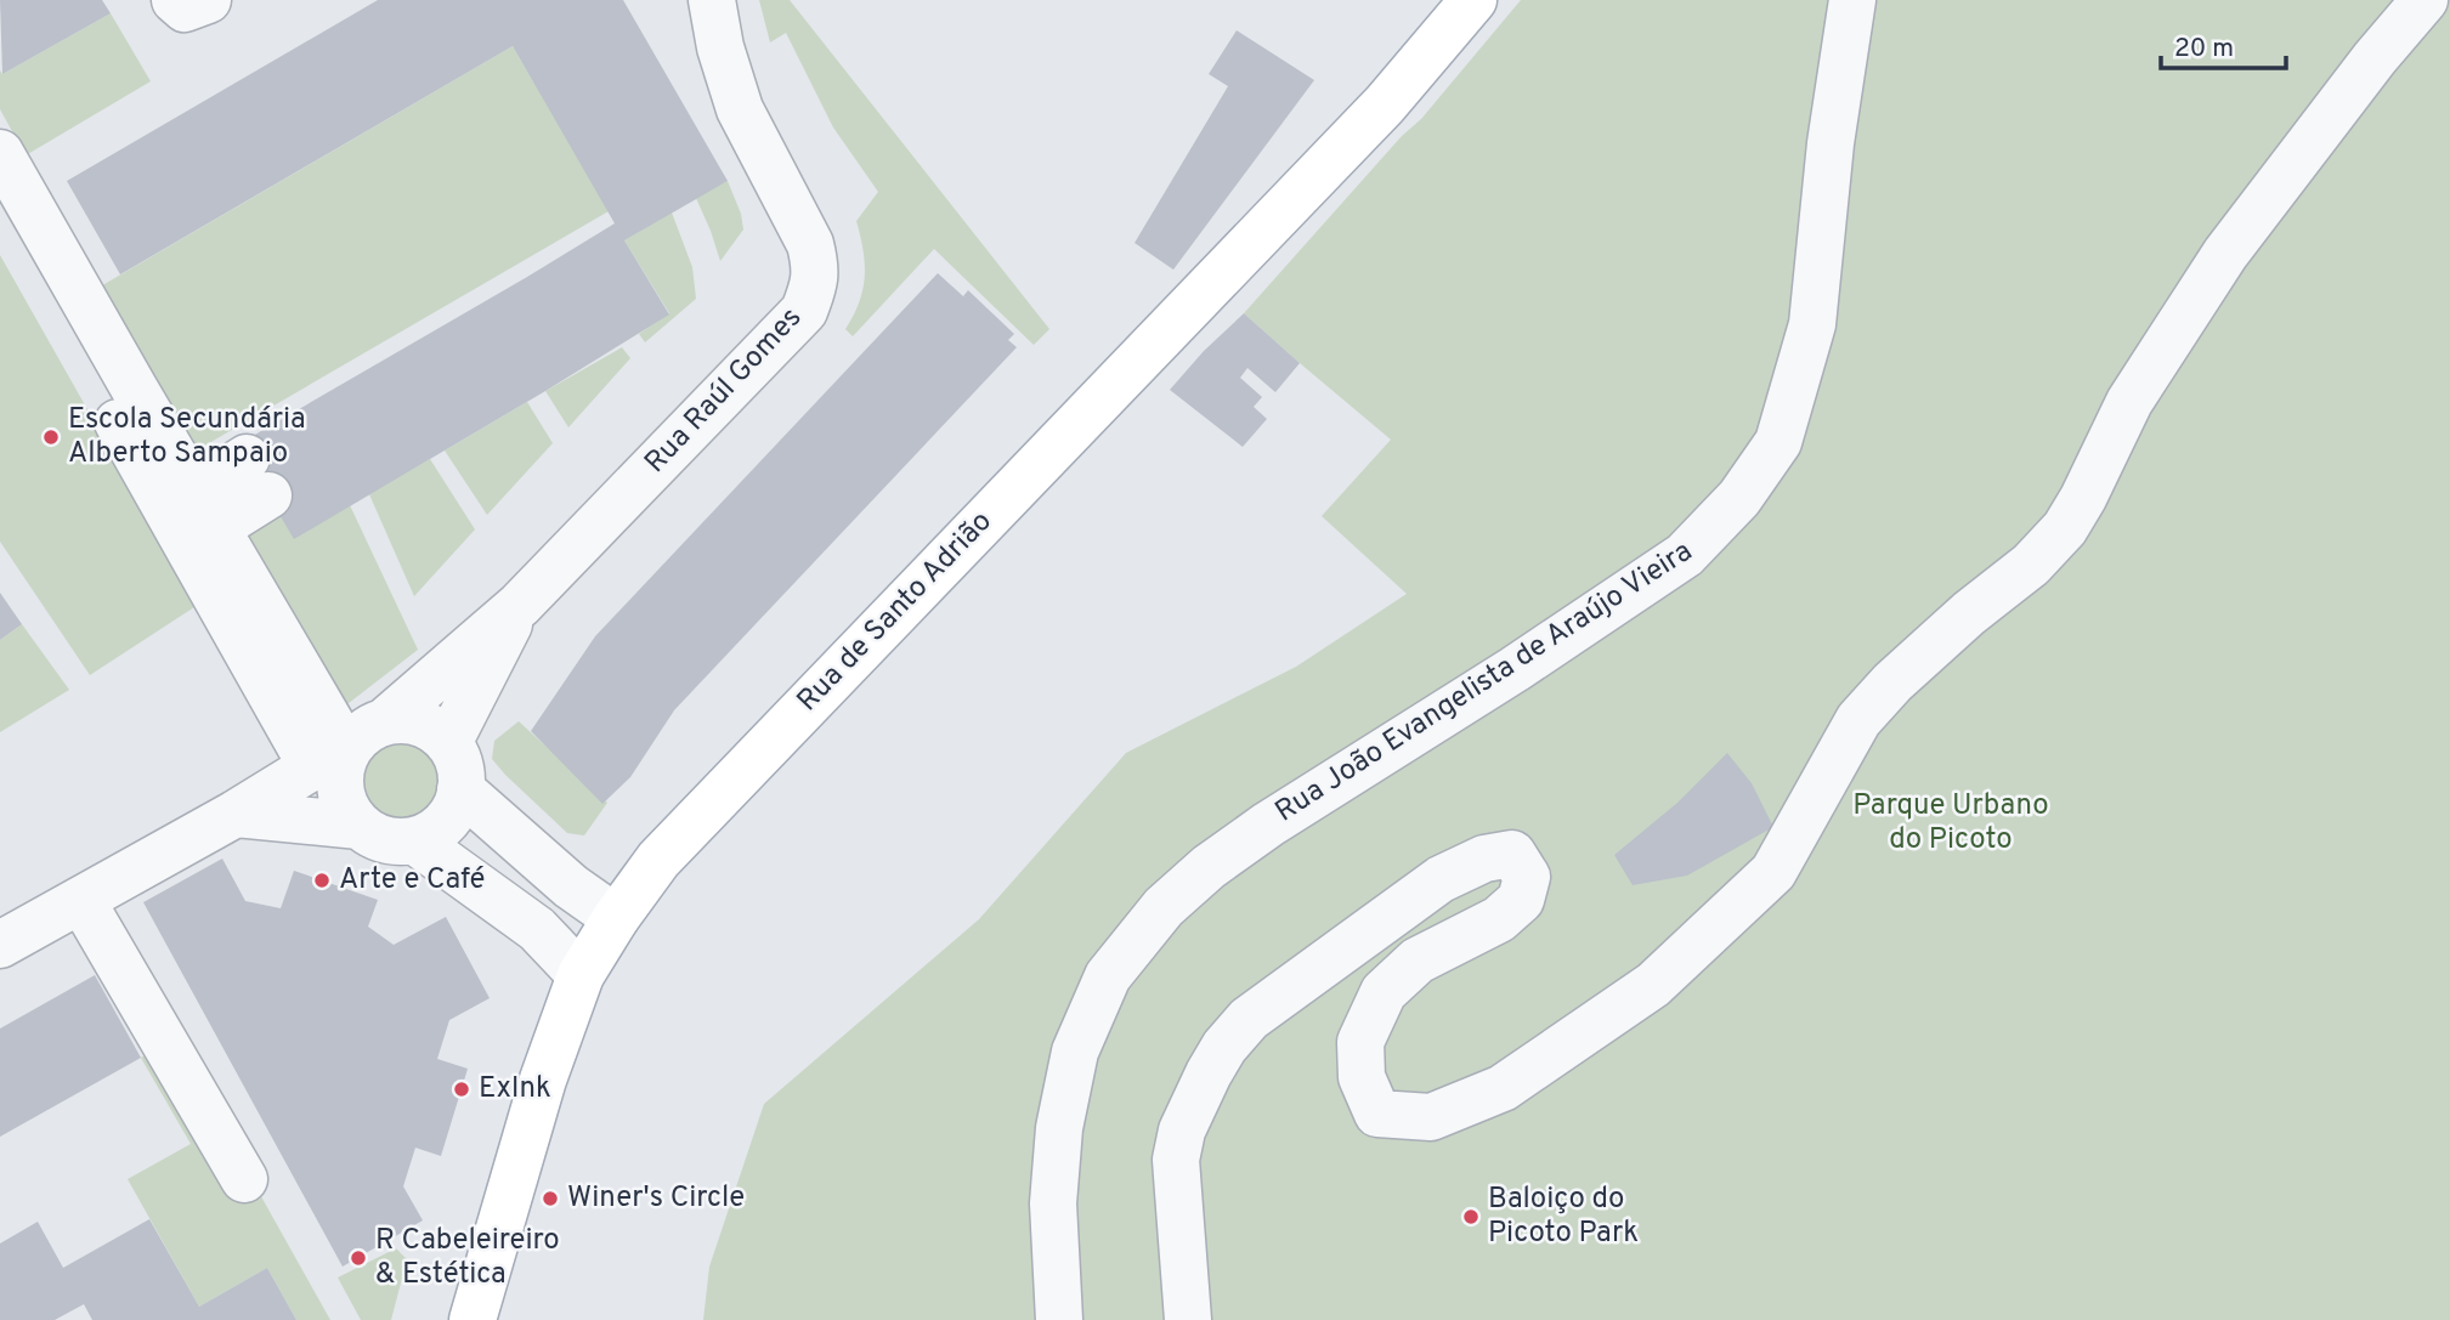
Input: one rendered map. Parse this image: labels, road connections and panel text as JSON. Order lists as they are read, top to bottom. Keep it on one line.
{"streets":{"main road":["Rua de Santo Adrião"],"street":["Rua Raúl Gomes","Rua João Evangelista de Araújo Vieira"]},"parks":["Parque Urbano do Picoto"],"places":["Escola Secundária Alberto Sampaio","Arte e Café","ExInk","Winer's Circle","Baloiço do Picoto Park","R Cabeleireiro & Estética"],"scale_bar":"20 m"}
